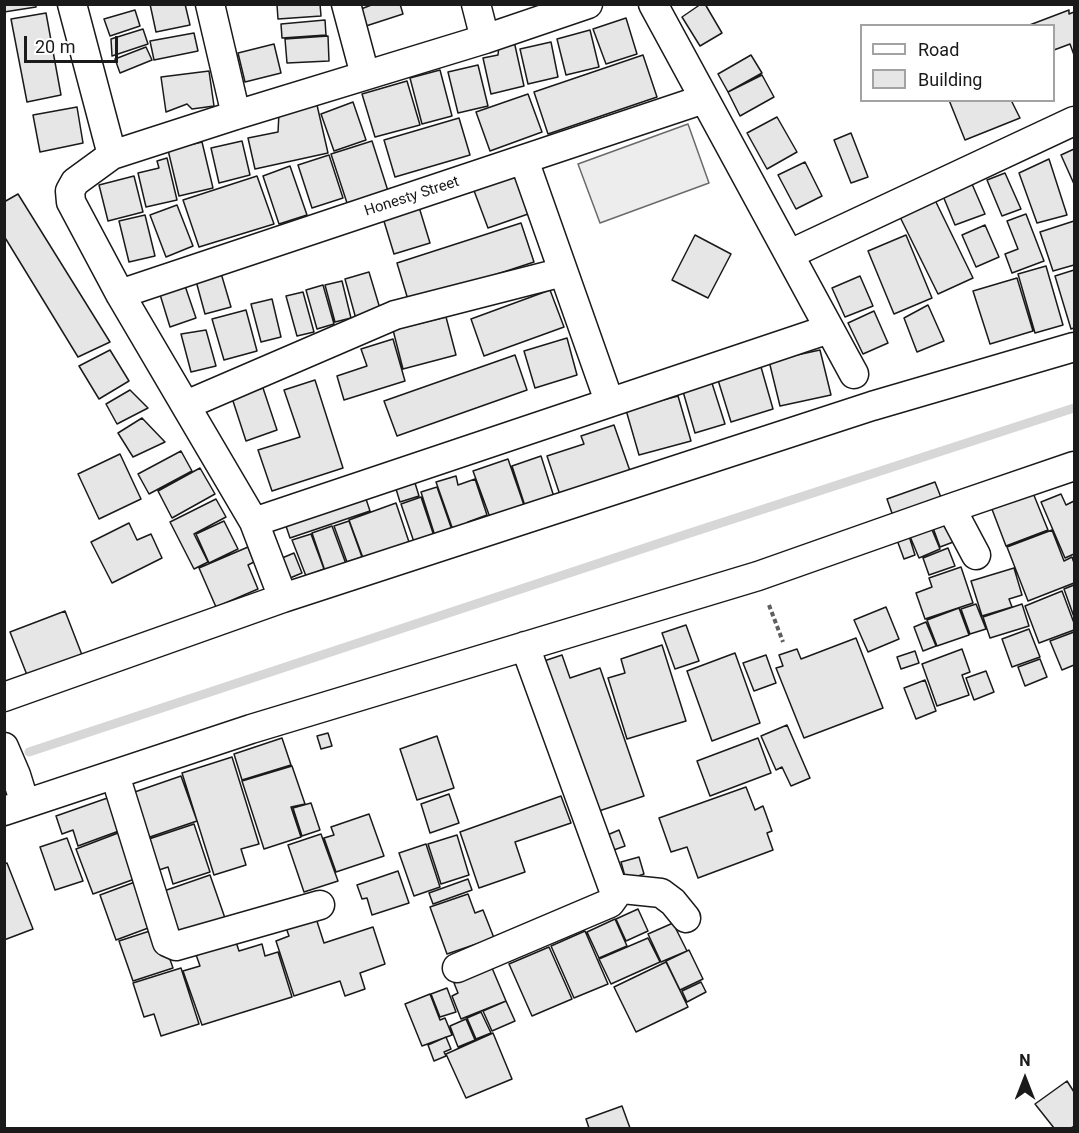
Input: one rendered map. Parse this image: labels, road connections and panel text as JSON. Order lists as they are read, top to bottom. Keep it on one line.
{"streets":{"street":["Honesty Street"]},"legend":["Road","Building"],"scale_bar":"20 m","north":"top"}
